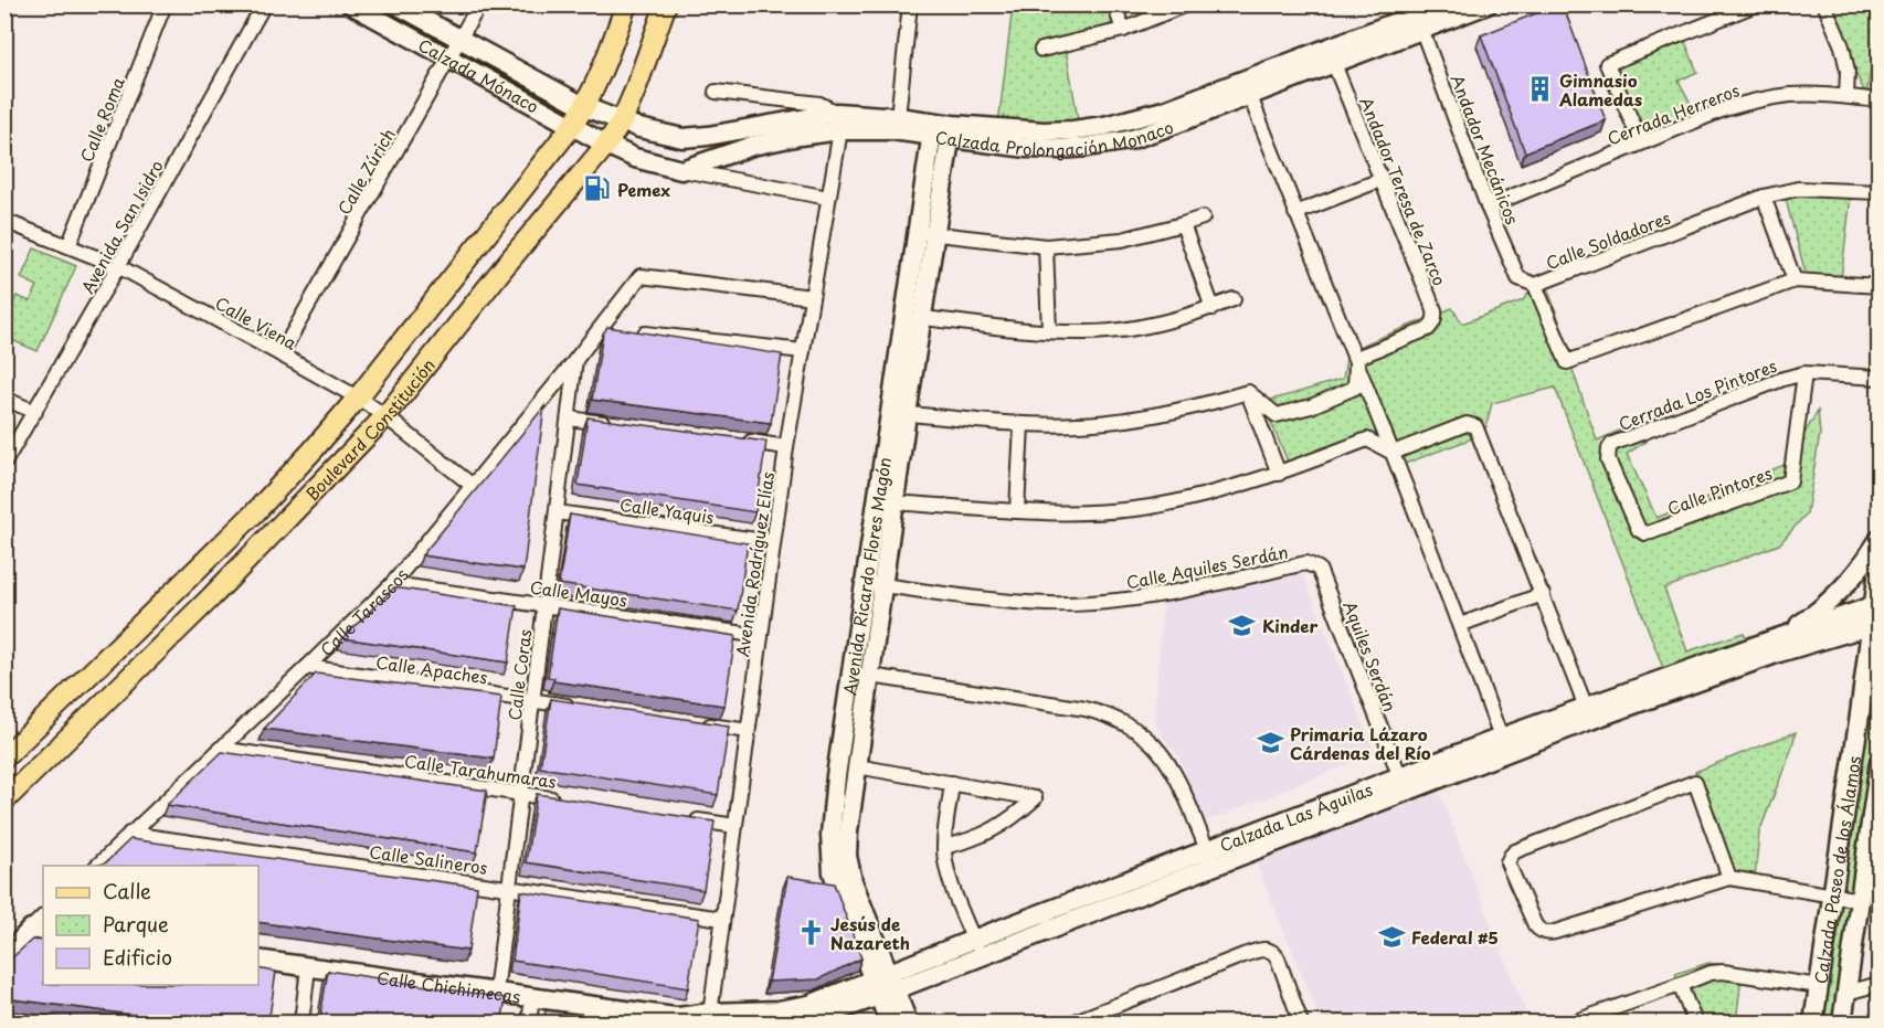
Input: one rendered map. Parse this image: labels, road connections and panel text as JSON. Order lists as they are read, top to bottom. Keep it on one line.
{"streets":{"main road":["Boulevard Constitución"],"street":["Calzada Mónaco","Cerrada Herreros","Calle Roma","Calzada Prolongación Monaco","Andador Mecánicos","Calle Zúrich","Andador Teresa de Zarco","Avenida San Isidro","Calle Soldadores","Calle Viena","Cerrada Los Pintores","Calle Pintores","Calle Yaquis","Avenida Rodríguez Elías","Calle Aquiles Serdán","Avenida Ricardo Flores Magón","Calle Mayos","Calle Tarascos","Aquiles Serdán","Calle Apaches","Calle Coras","Calle Tarahumaras","Calzada Las Águilas","Calle Salineros","Calzada Paseo de los Álamos","Calle Chichimecas"]},"crossings":[["Calzada Mónaco","Calzada Prolongación Monaco"],["Calzada Mónaco","Calle Zúrich"],["Calzada Mónaco","Boulevard Constitución"],["Cerrada Herreros","Andador Mecánicos"],["Calle Roma","Calle Viena"],["Calzada Prolongación Monaco","Andador Mecánicos"],["Calzada Prolongación Monaco","Andador Teresa de Zarco"],["Calzada Prolongación Monaco","Boulevard Constitución"],["Calzada Prolongación Monaco","Avenida Rodríguez Elías"],["Calzada Prolongación Monaco","Avenida Ricardo Flores Magón"],["Andador Mecánicos","Calle Soldadores"],["Calle Zúrich","Calle Viena"],["Avenida San Isidro","Calle Viena"],["Calle Viena","Boulevard Constitución"],["Calle Viena","Calle Tarascos"],["Cerrada Los Pintores","Calle Pintores"],["Calle Yaquis","Avenida Rodríguez Elías"],["Calle Yaquis","Calle Coras"],["Avenida Rodríguez Elías","Calle Mayos"],["Avenida Rodríguez Elías","Calle Tarascos"],["Avenida Rodríguez Elías","Calzada Las Águilas"],["Avenida Rodríguez Elías","Calle Salineros"],["Avenida Rodríguez Elías","Calle Chichimecas"],["Calle Aquiles Serdán","Avenida Ricardo Flores Magón"],["Calle Aquiles Serdán","Aquiles Serdán"],["Avenida Ricardo Flores Magón","Calzada Las Águilas"],["Calle Mayos","Calle Tarascos"],["Calle Mayos","Calle Coras"],["Calle Tarascos","Calle Apaches"],["Calle Tarascos","Calle Coras"],["Calle Tarascos","Calle Tarahumaras"],["Calle Tarascos","Calle Salineros"],["Aquiles Serdán","Calzada Las Águilas"],["Calle Apaches","Calle Coras"],["Calle Coras","Calle Tarahumaras"],["Calle Coras","Calle Salineros"],["Calle Coras","Calle Chichimecas"],["Calzada Las Águilas","Calzada Paseo de los Álamos"],["Calzada Las Águilas","Calle Chichimecas"]],"places":{"building":["Gimnasio Alamedas"],"fuel station":["Pemex"],"school or university":["Kinder","Primaria Lázaro Cárdenas del Río","Federal #5"],"church":["Jesús de Nazareth"]},"legend":["Calle","Parque","Edificio"]}
